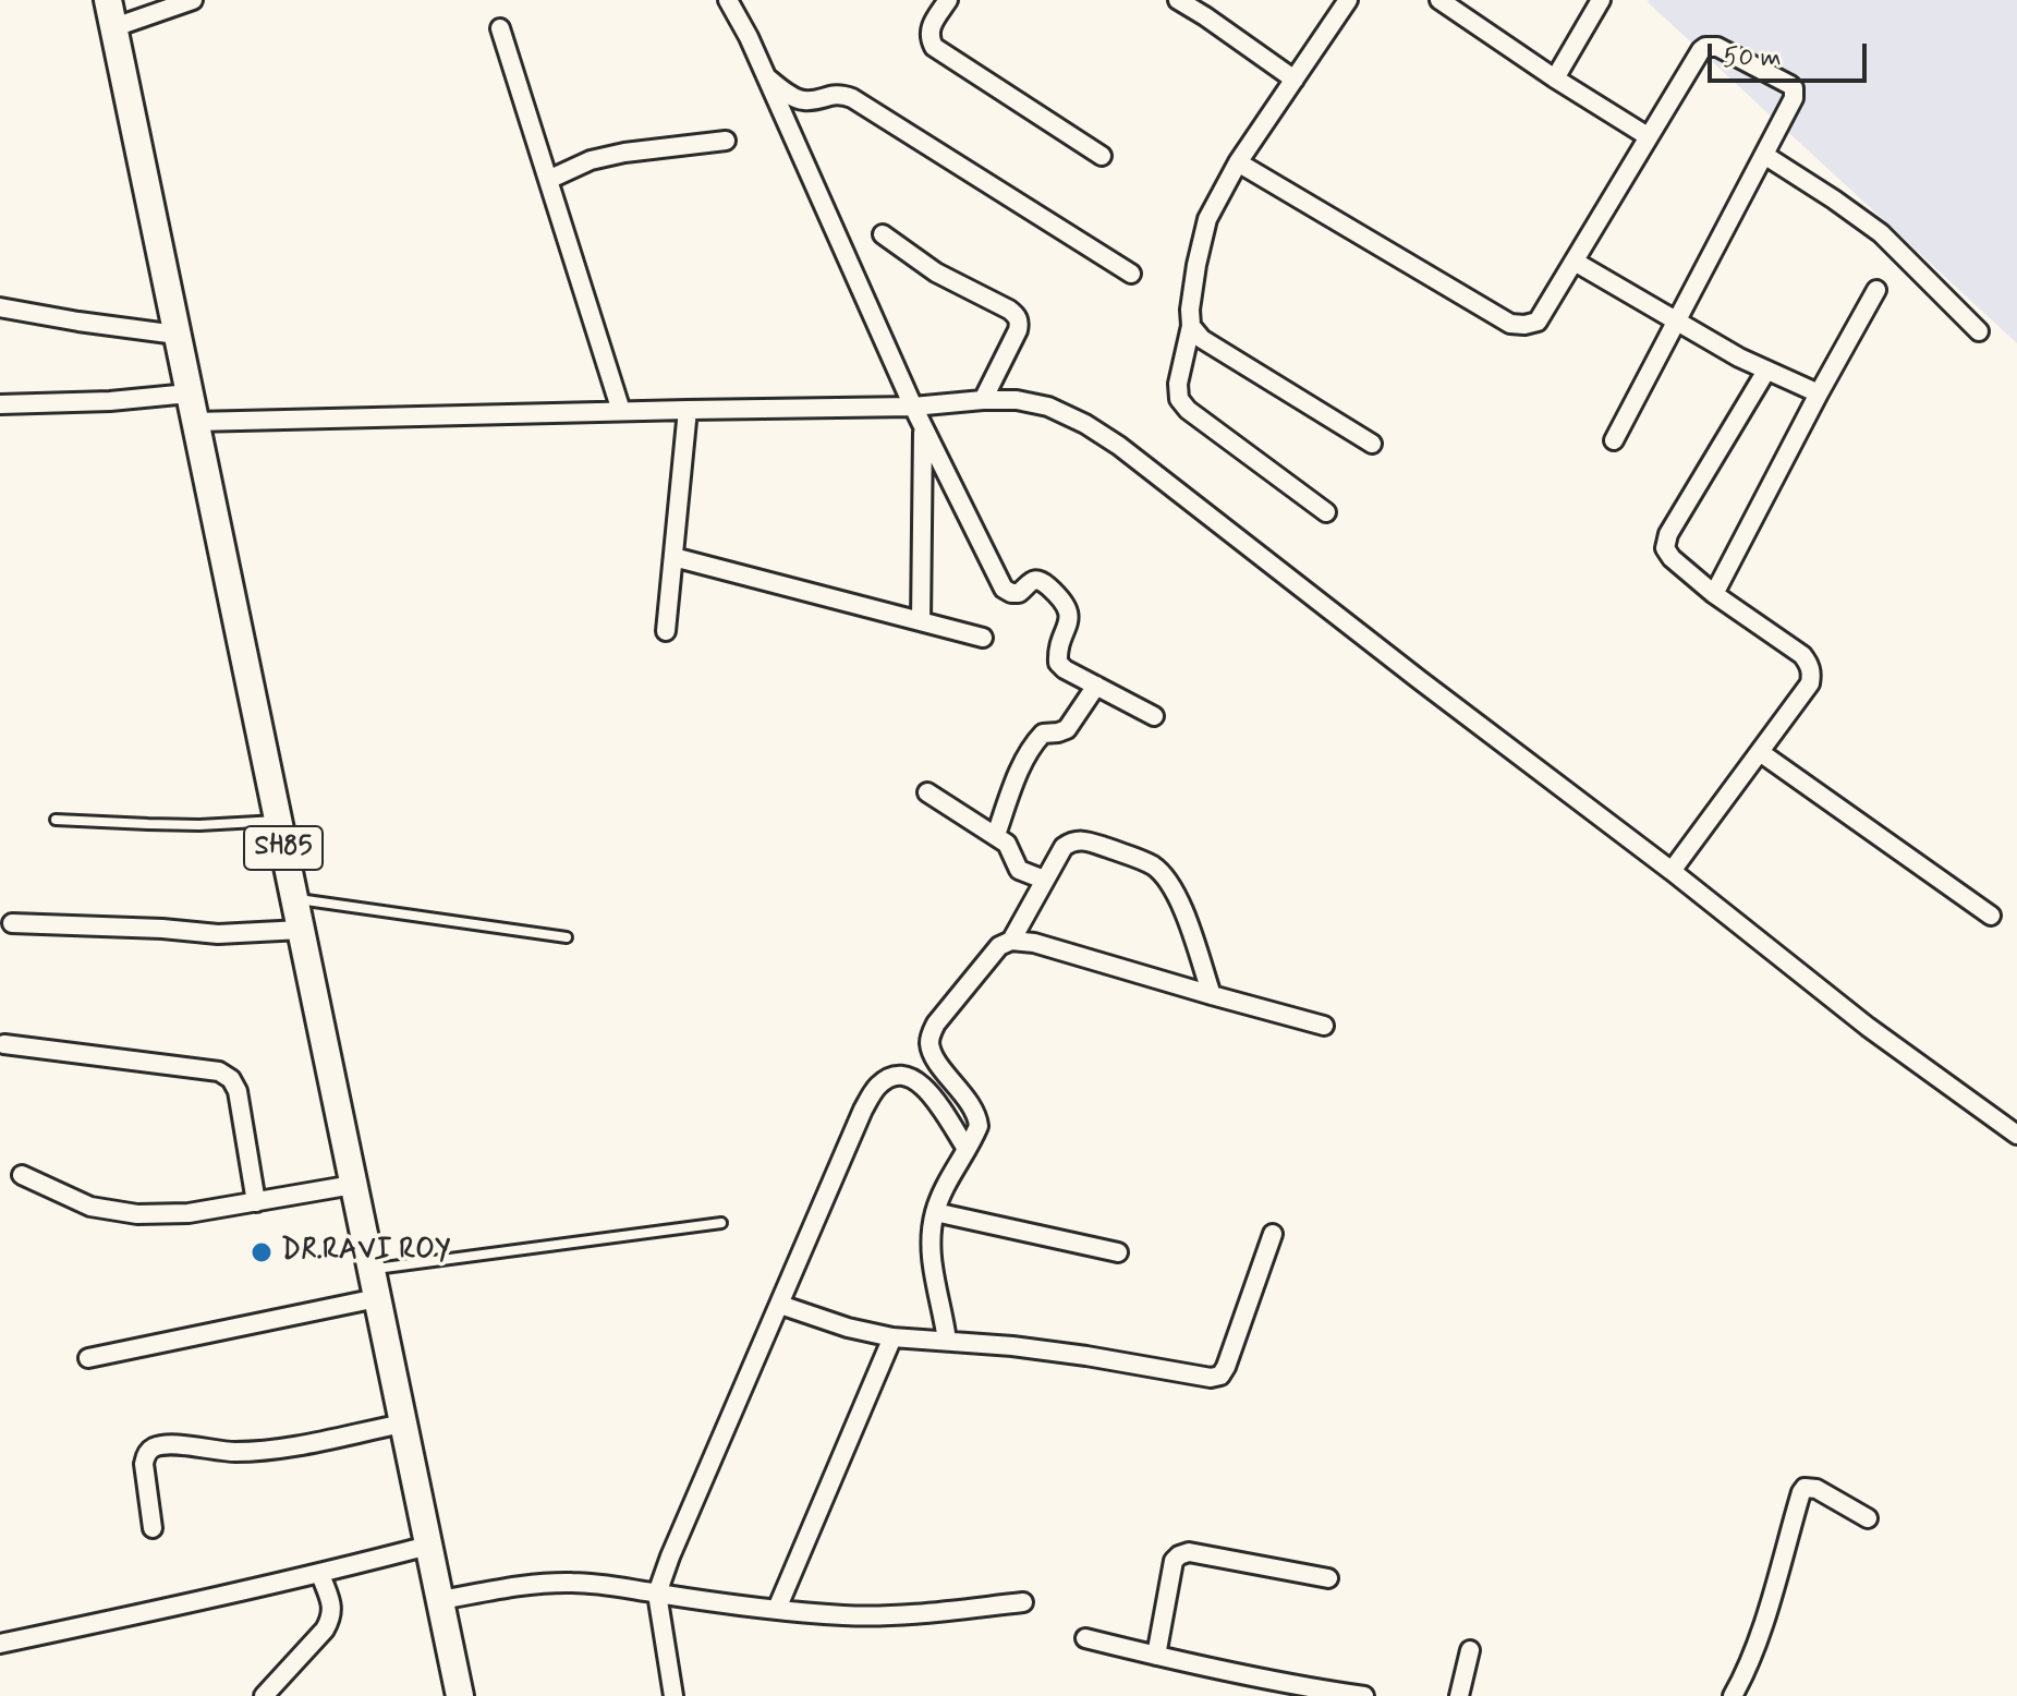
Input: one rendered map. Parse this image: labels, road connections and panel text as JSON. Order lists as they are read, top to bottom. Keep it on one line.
{"streets":{"main road":["SH85"]},"places":["DR.RAVI ROY"],"scale_bar":"50 m"}
